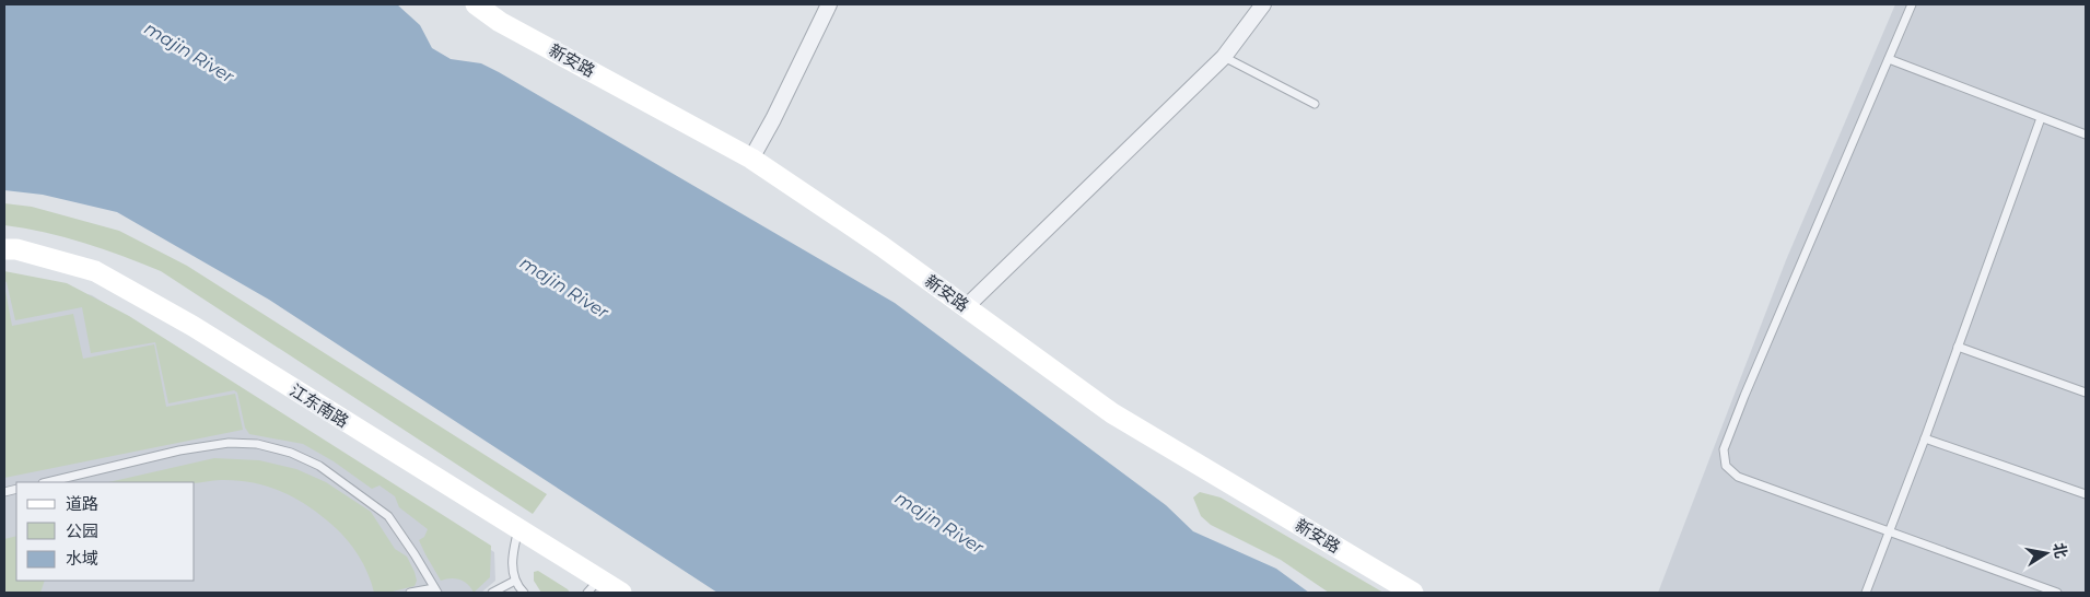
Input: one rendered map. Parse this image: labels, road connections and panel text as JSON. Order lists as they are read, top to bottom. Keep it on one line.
{"streets":{"main road":["新安路","江东南路"]},"water":["majin River"],"legend":["道路","公园","水域"],"north":"right"}
